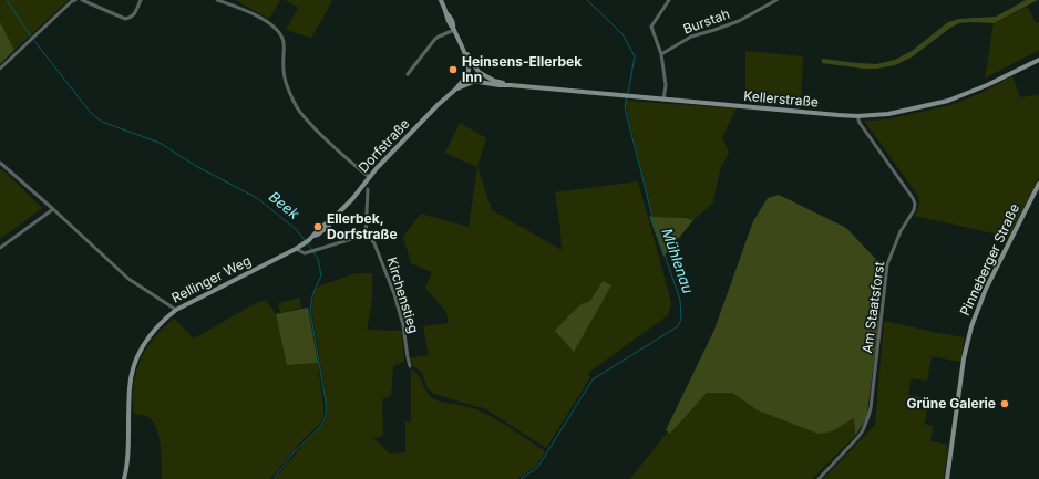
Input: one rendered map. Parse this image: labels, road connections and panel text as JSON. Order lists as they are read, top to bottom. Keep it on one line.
{"streets":{"main road":["Kellerstraße","Dorfstraße","Pinneberger Straße","Rellinger Weg"],"street":["Burstah","Kirchenstieg","Am Staatsforst"]},"crossings":[["Kellerstraße","Dorfstraße"],["Kellerstraße","Am Staatsforst"],["Dorfstraße","Rellinger Weg"]],"water":["Beek","Mühlenau"],"places":["Heinsens-Ellerbek Inn","Ellerbek, Dorfstraße","Grüne Galerie"]}
